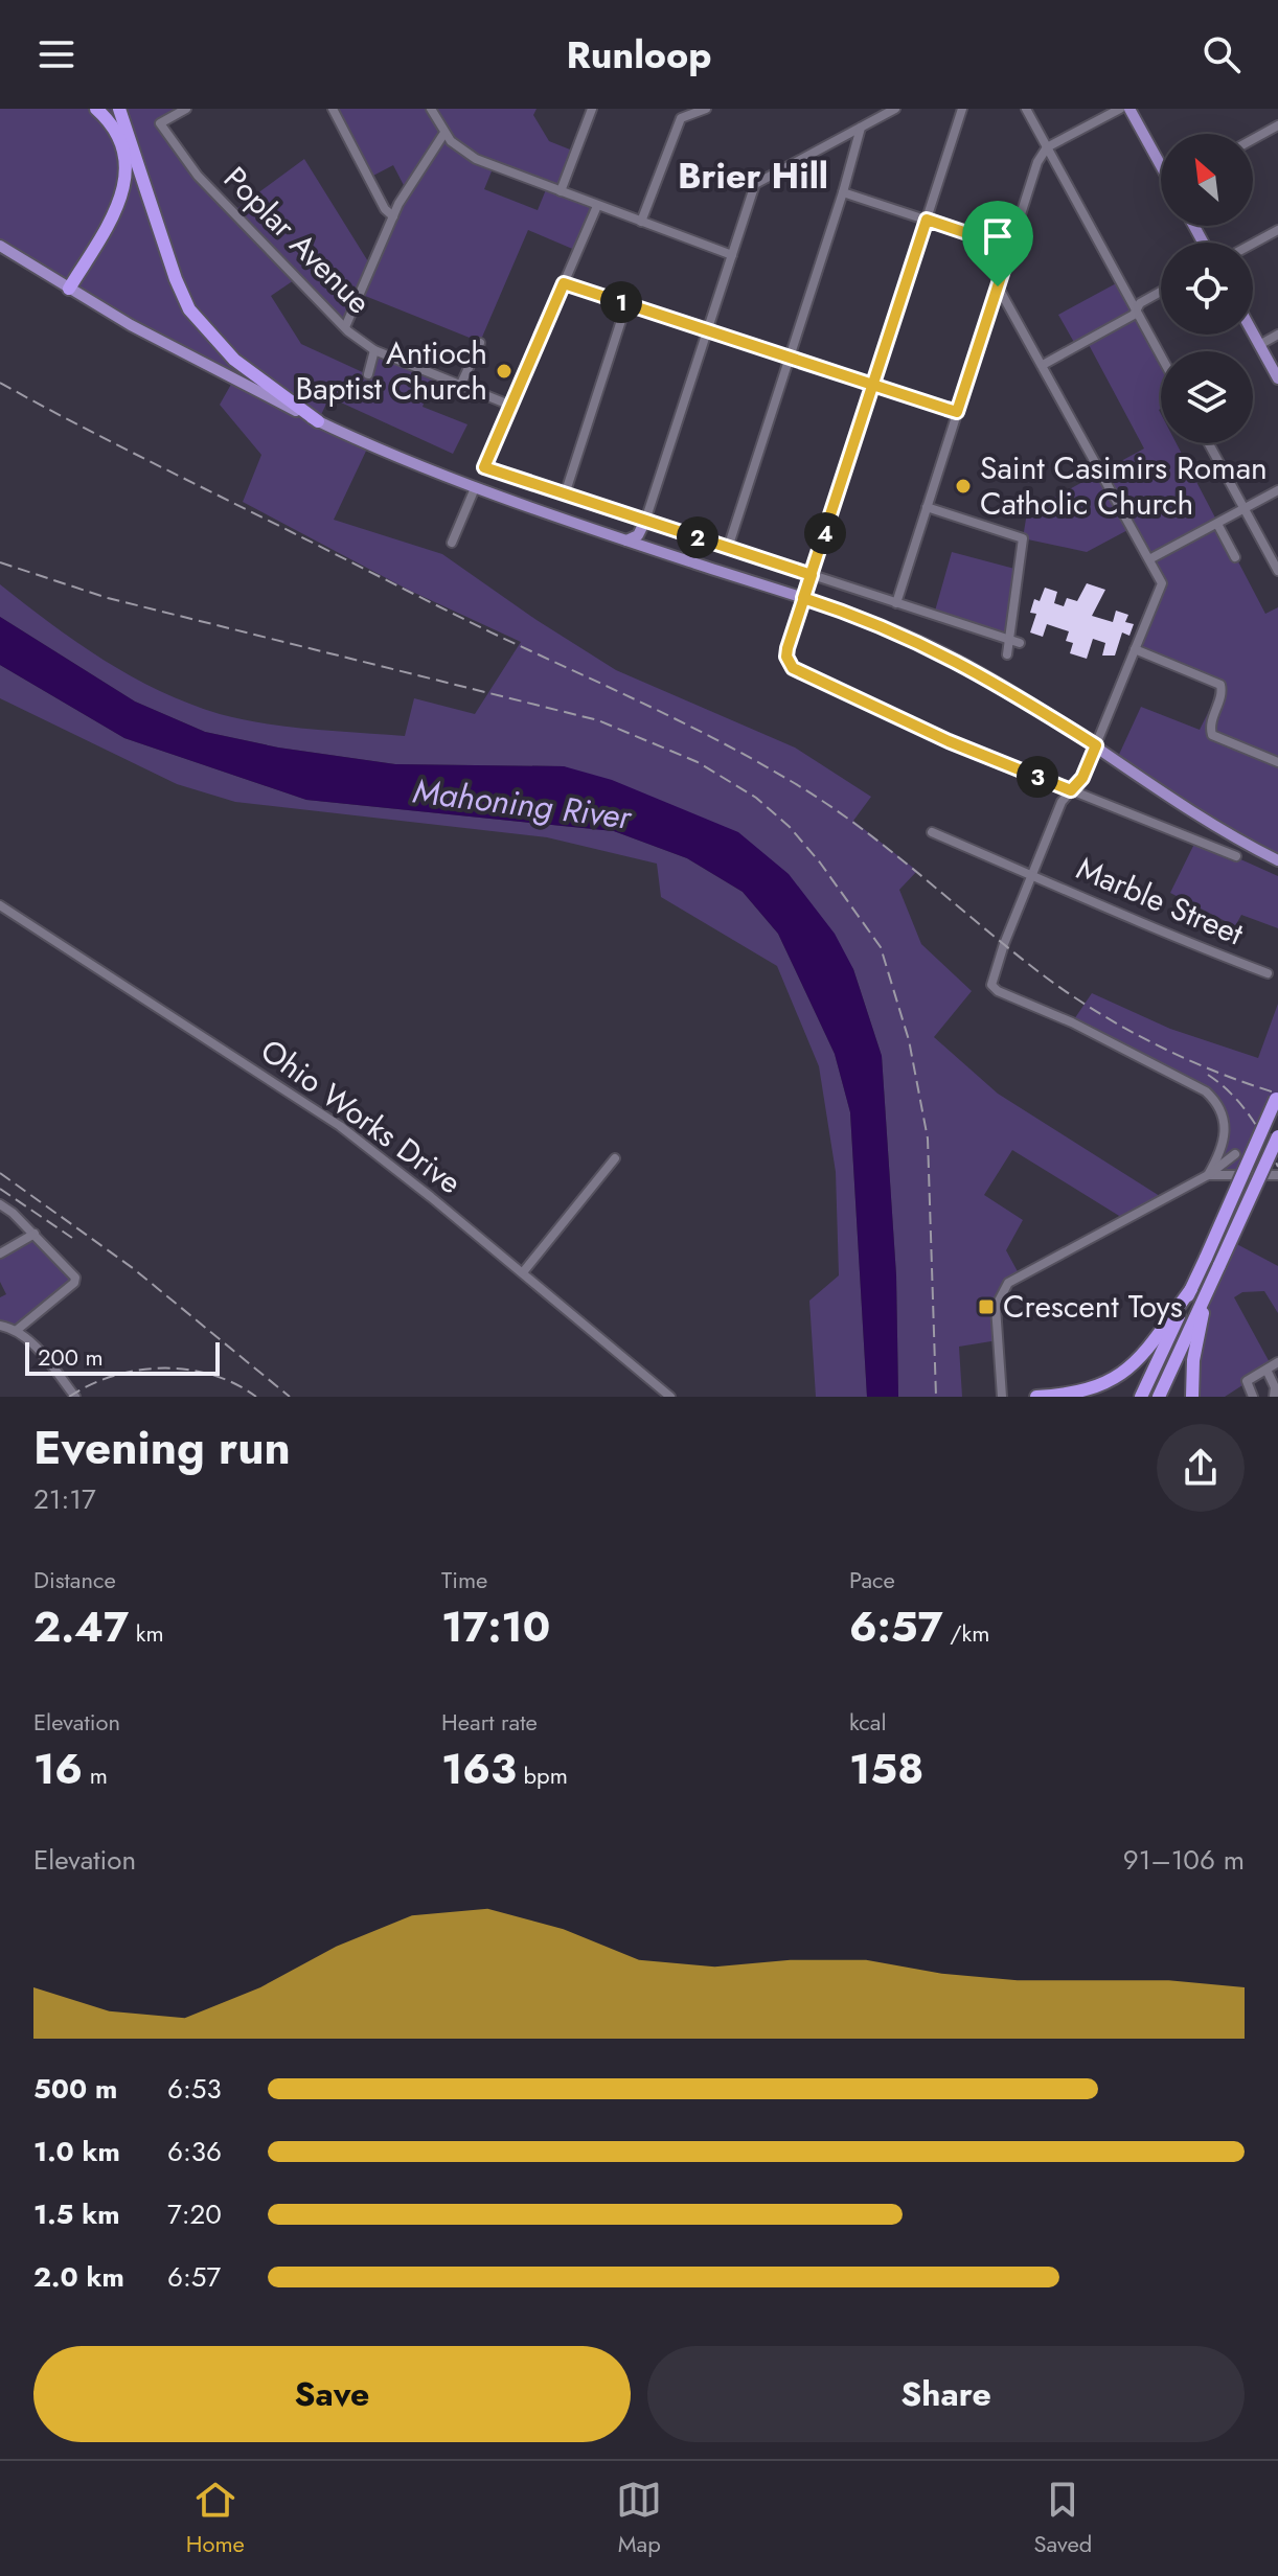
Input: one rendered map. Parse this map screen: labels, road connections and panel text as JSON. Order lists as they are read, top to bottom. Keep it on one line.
{"streets":{"street":["Poplar Avenue","Marble Street","Ohio Works Drive"]},"districts":["Brier Hill"],"water":["Mahoning River"],"places":{"other":["Antioch Baptist Church","Saint Casimirs Roman Catholic Church"],"transit":["Crescent Toys"]},"scale_bar":"200 m","north":"top left","page":{"header":"Runloop","pins":["1","4","2","3"],"scale":"200 m","heading":["Evening run","21:17"],"stats":[["Distance","2.47 km"],["Time","17:10"],["Pace","6:57 /km"],["Elevation","16 m"],["Heart rate","163 bpm"],["kcal","158"]],"chart":["Elevation","91–106 m"],"list":[{"name":"500 m","note":"6:53"},{"name":"1.0 km","note":"6:36"},{"name":"1.5 km","note":"7:20"},{"name":"2.0 km","note":"6:57"}],"buttons":["Save","Share"],"tabs":["Home","Map","Saved"]}}
